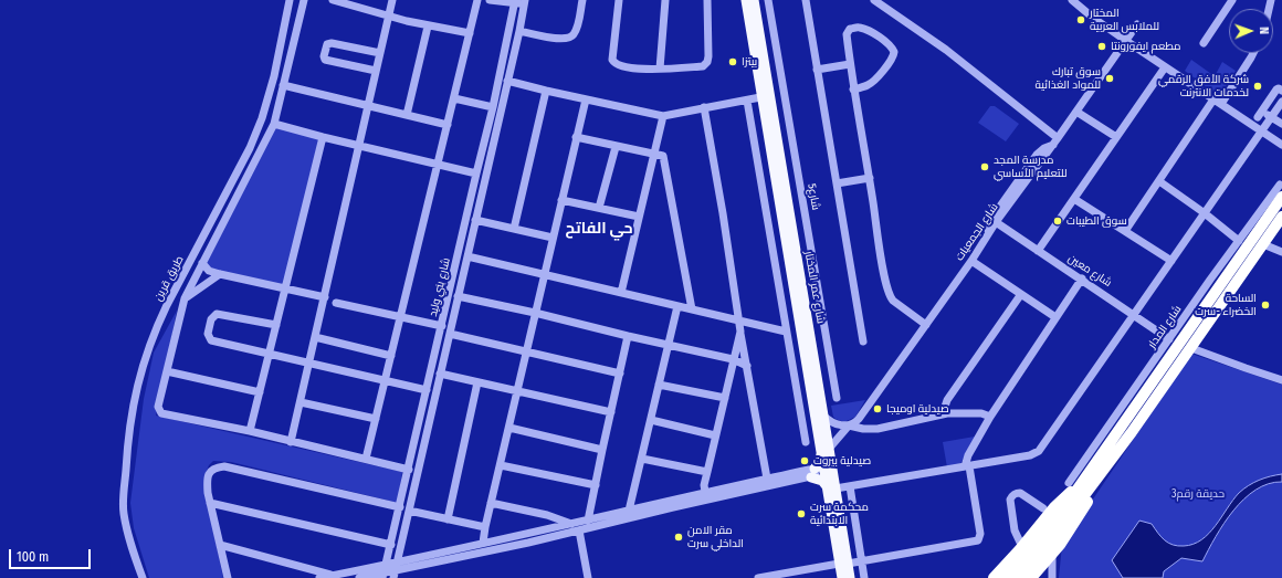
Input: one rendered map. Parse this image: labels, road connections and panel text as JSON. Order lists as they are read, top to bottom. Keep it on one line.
{"streets":{"main road":["شارع عمر المختار"],"street":["شارع5","شارع الجمعيات","شارع معين","طريق قرين","شارع بني وليد","شارع المدار"]},"crossings":[["شارع الجمعيات","شارع معين"],["شارع الجمعيات","شارع عمر المختار"],["شارع معين","شارع المدار"]],"districts":["حي الفاتح"],"parks":["حديقة رقم3"],"places":["المختار للملابس العربية","مطعم ايفورونتا","بيتزا","سوق تبارك للمواد الغذائية","شركة الأفق الرقمي لخدمات الانترنت","مدرسة المجد للتعليم الأساسي","سوق الطيبات","الساحة الخضراء -سرت","صيدلية اوميجا","صيدلية بيروت","محكمة سرت الابتدائية","مقر الامن الداخلي سرت"],"scale_bar":"100 m","north":"right"}
